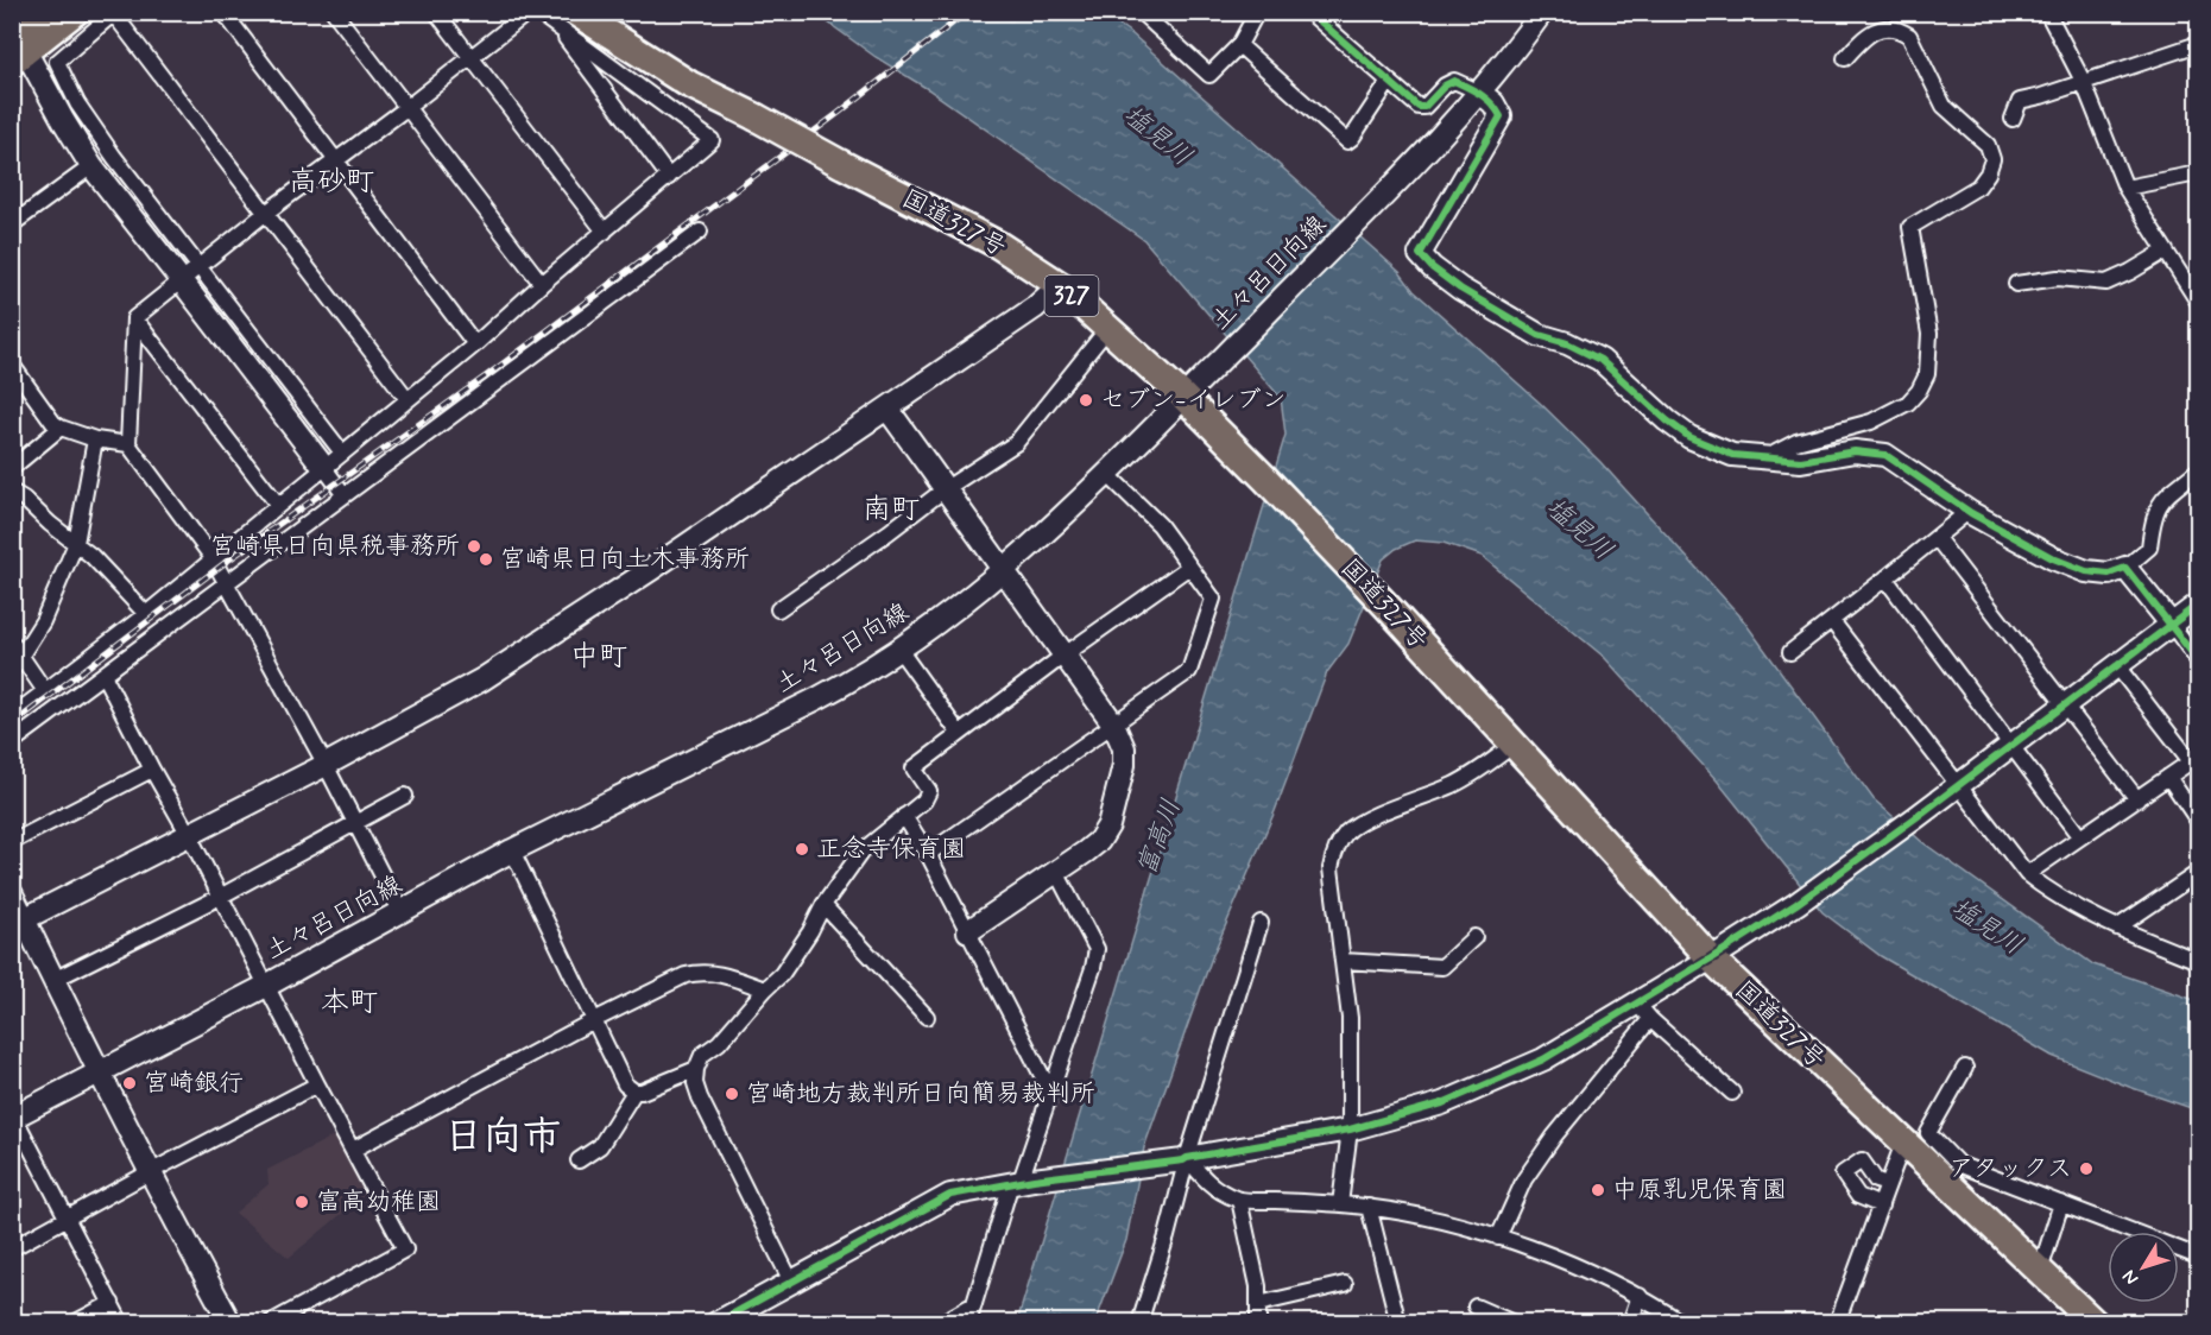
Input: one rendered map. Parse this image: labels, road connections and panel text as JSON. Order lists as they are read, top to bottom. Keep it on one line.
{"streets":{"highway":["国道327号","327"],"street":["土々呂日向線"]},"crossings":[["国道327号","土々呂日向線"]],"districts":["高砂町","南町","中町","本町","日向市"],"water":["塩見川","富高川"],"places":["セブン-イレブン","宮崎県日向県税事務所","宮崎県日向土木事務所","正念寺保育園","宮崎銀行","宮崎地方裁判所日向簡易裁判所","アタックス","中原乳児保育園","富高幼稚園"],"north":"bottom left"}
